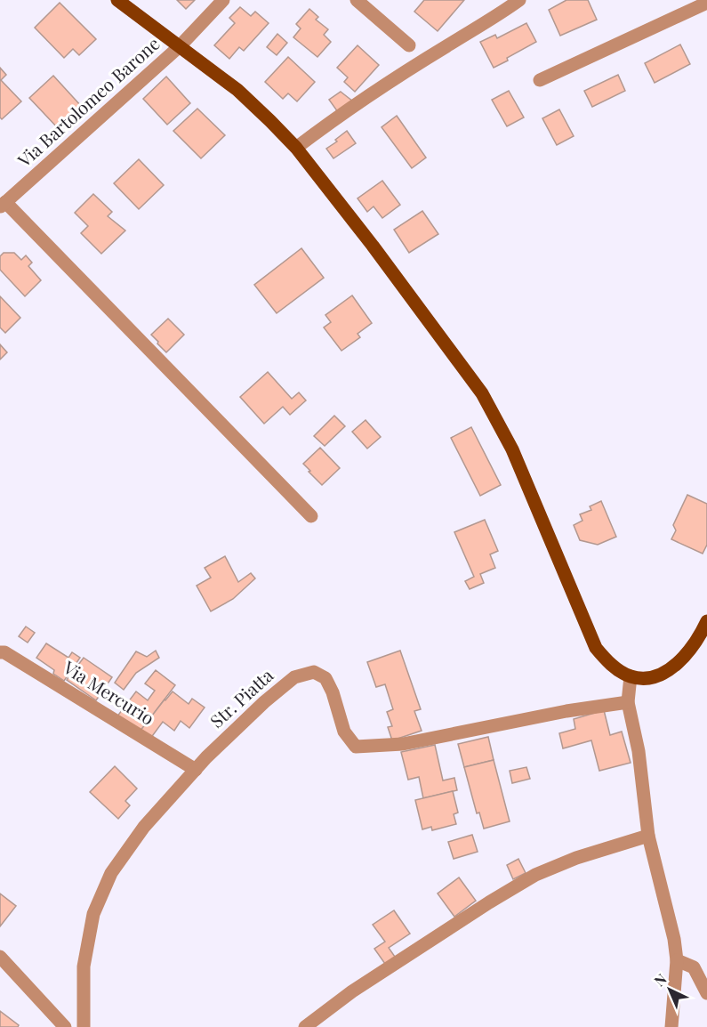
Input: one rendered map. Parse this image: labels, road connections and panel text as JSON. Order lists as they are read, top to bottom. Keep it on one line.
{"streets":{"street":["Via Bartolomeo Barone","Via Mercurio","Str. Piatta"]},"crossings":[["Via Mercurio","Str. Piatta"]],"north":"top left"}
